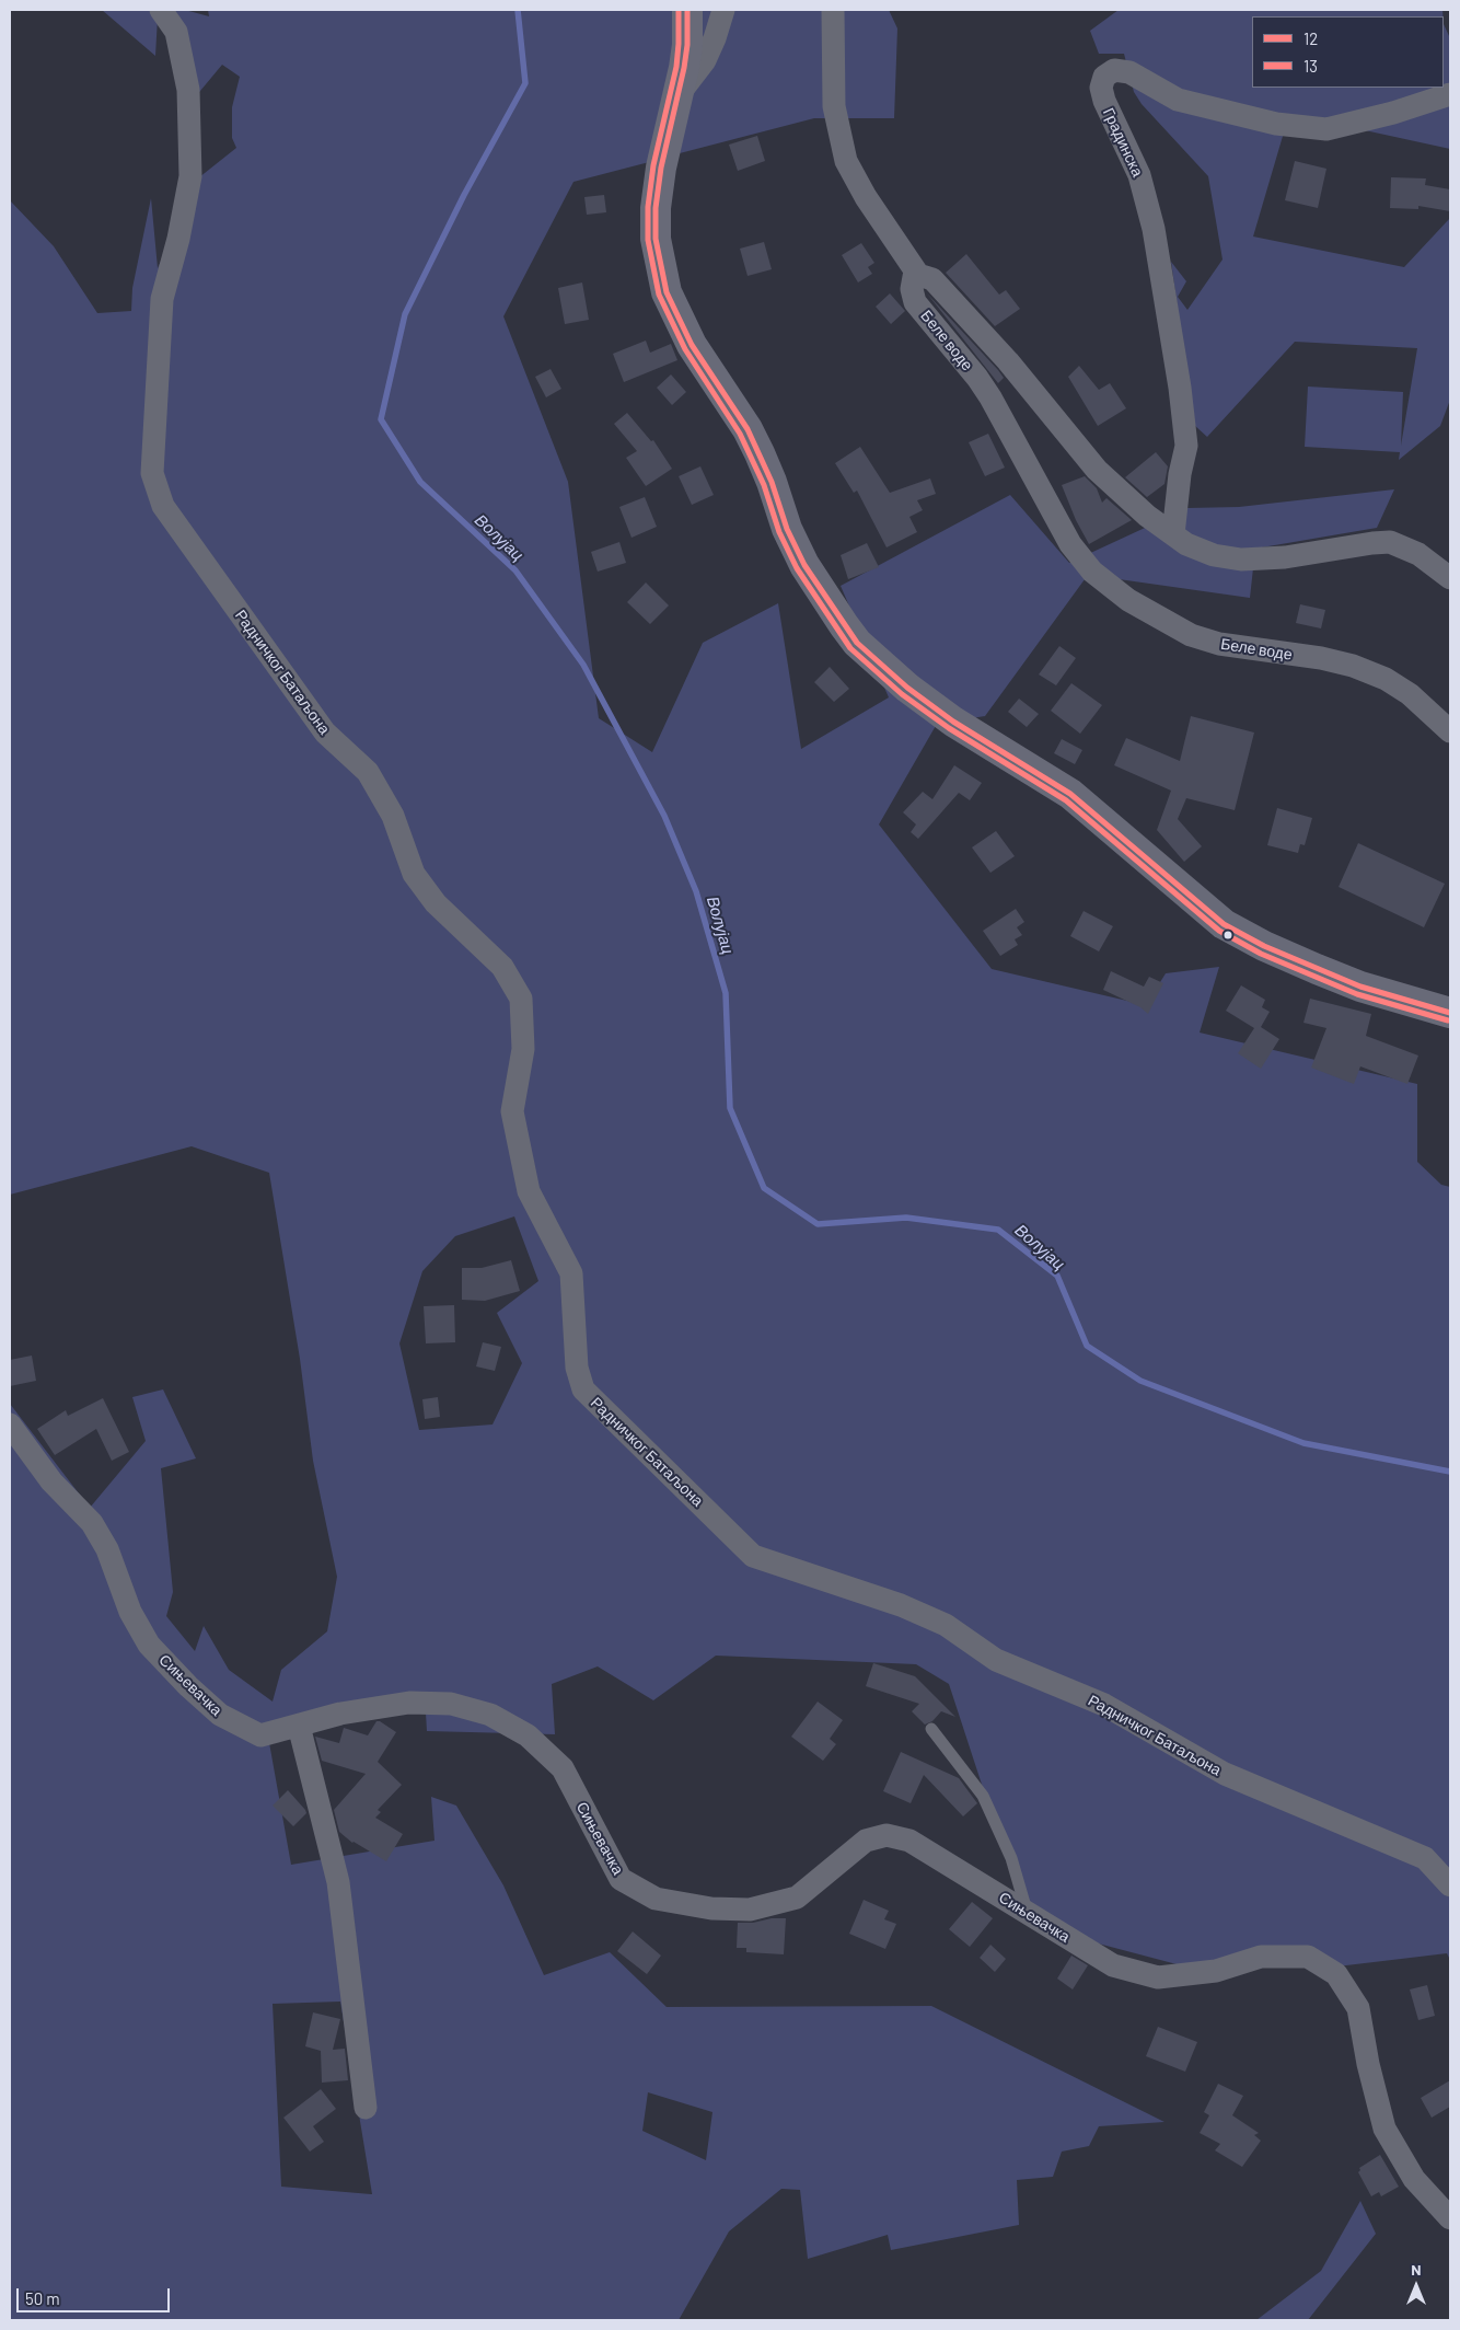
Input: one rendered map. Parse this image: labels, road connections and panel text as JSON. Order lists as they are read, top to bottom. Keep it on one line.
{"streets":{"street":["Градинска","Беле воде","Радничког Батаљона","Сињевачка"]},"crossings":[["Градинска","Беле воде"]],"water":["Волујац"],"lines":["transit line 12","transit line 13"],"legend":["12","13"],"scale_bar":"50 m","north":"top"}
